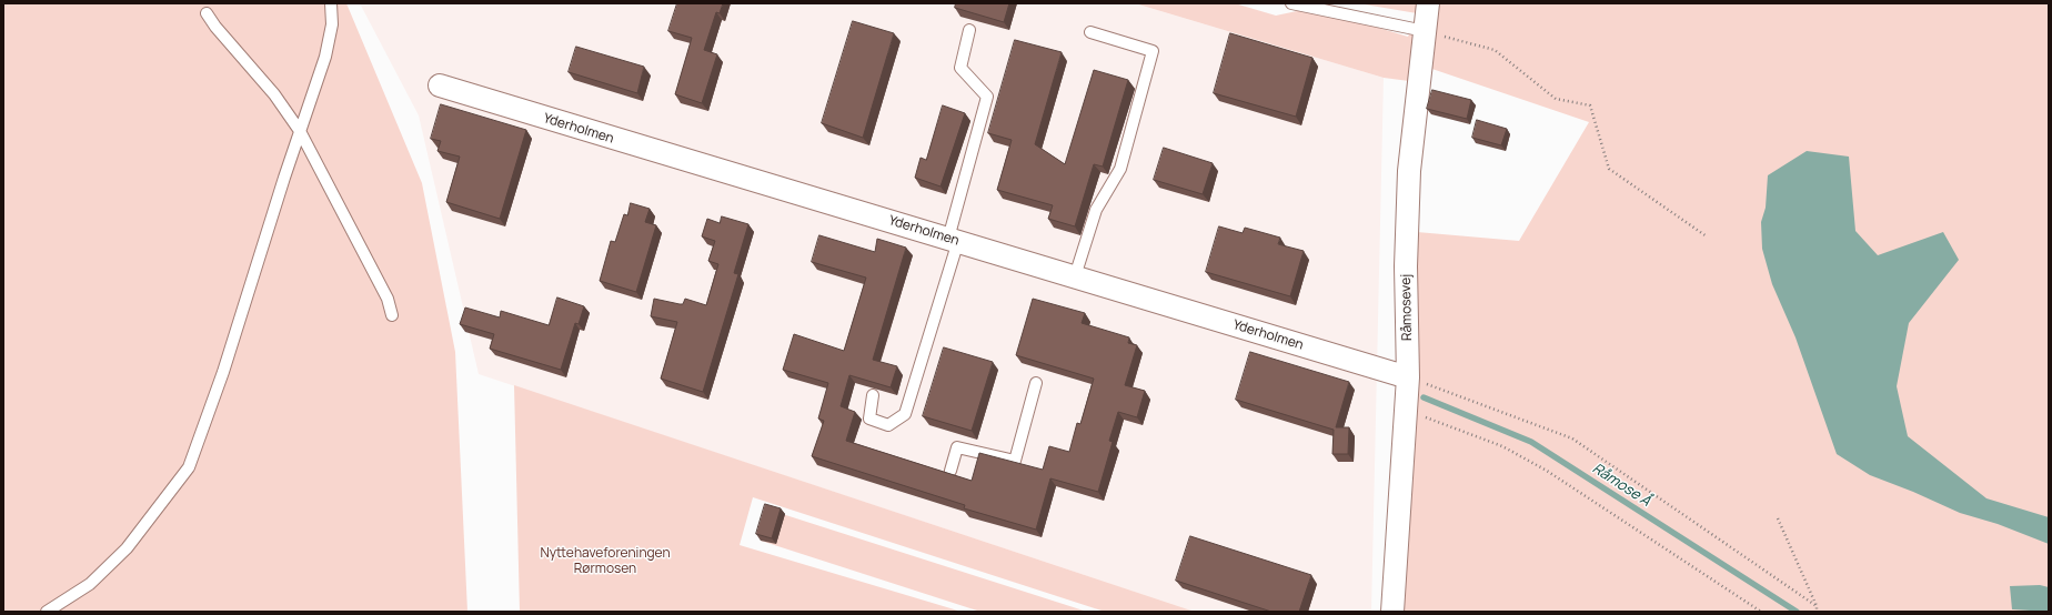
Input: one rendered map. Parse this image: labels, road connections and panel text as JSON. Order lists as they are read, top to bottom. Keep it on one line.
{"streets":{"street":["Yderholmen","Råmosevej"]},"crossings":[["Yderholmen","Råmosevej"]],"water":["Råmose Å"],"parks":["Nyttehaveforeningen Rørmosen"]}
